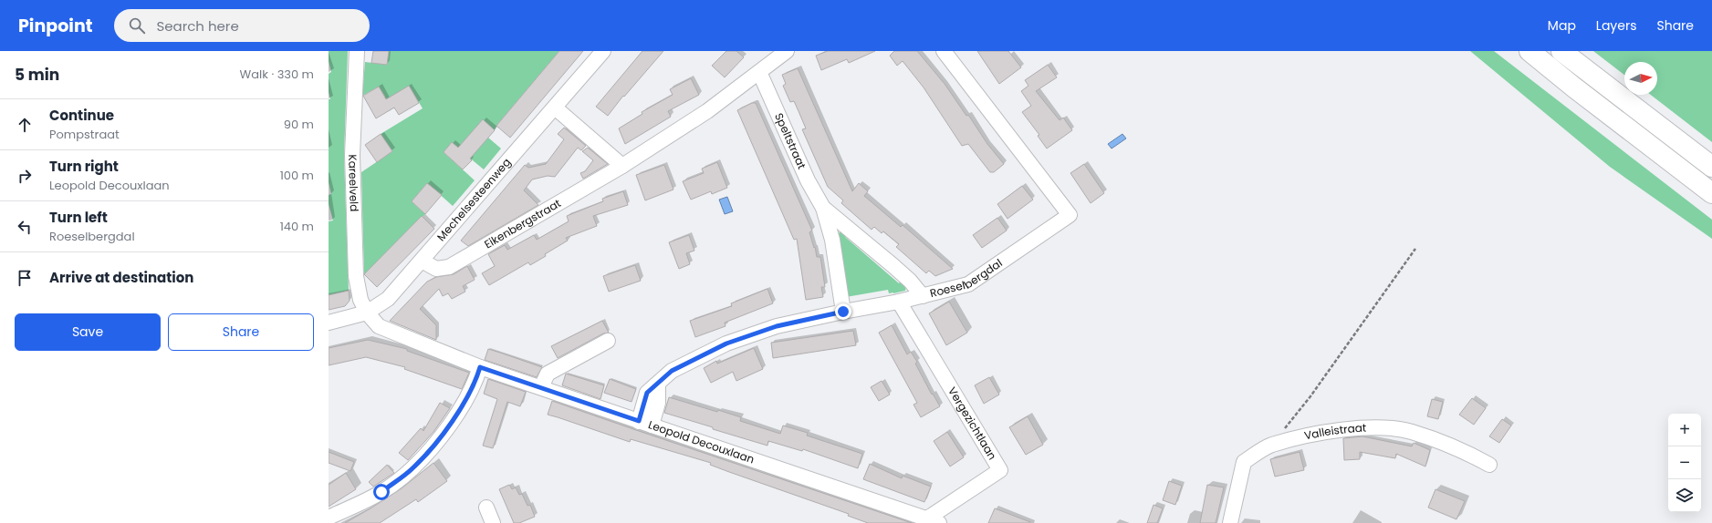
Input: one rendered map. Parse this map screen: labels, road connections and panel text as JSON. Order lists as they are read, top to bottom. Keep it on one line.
{"streets":{"street":["Speltstraat","Kareelveld","Mechelsesteenweg","Eikenbergstraat","Roeselbergdal","Vergezichtlaan","Valleistraat","Leopold Decouxlaan"]},"crossings":[["Speltstraat","Eikenbergstraat"],["Speltstraat","Roeselbergdal"],["Kareelveld","Mechelsesteenweg"],["Kareelveld","Leopold Decouxlaan"],["Mechelsesteenweg","Eikenbergstraat"],["Mechelsesteenweg","Leopold Decouxlaan"],["Roeselbergdal","Vergezichtlaan"],["Roeselbergdal","Leopold Decouxlaan"],["Vergezichtlaan","Leopold Decouxlaan"]],"north":"right","page":{"header":"Pinpoint","search":"Search here","nav":["Map","Layers","Share"],"heading":["5 min","Walk · 330 m"],"list":[["Continue","Pompstraat","90 m"],["Turn right","Leopold Decouxlaan","100 m"],["Turn left","Roeselbergdal","140 m"],"Arrive at destination"],"buttons":["Save","Share"],"map_buttons":["+","−"]}}
